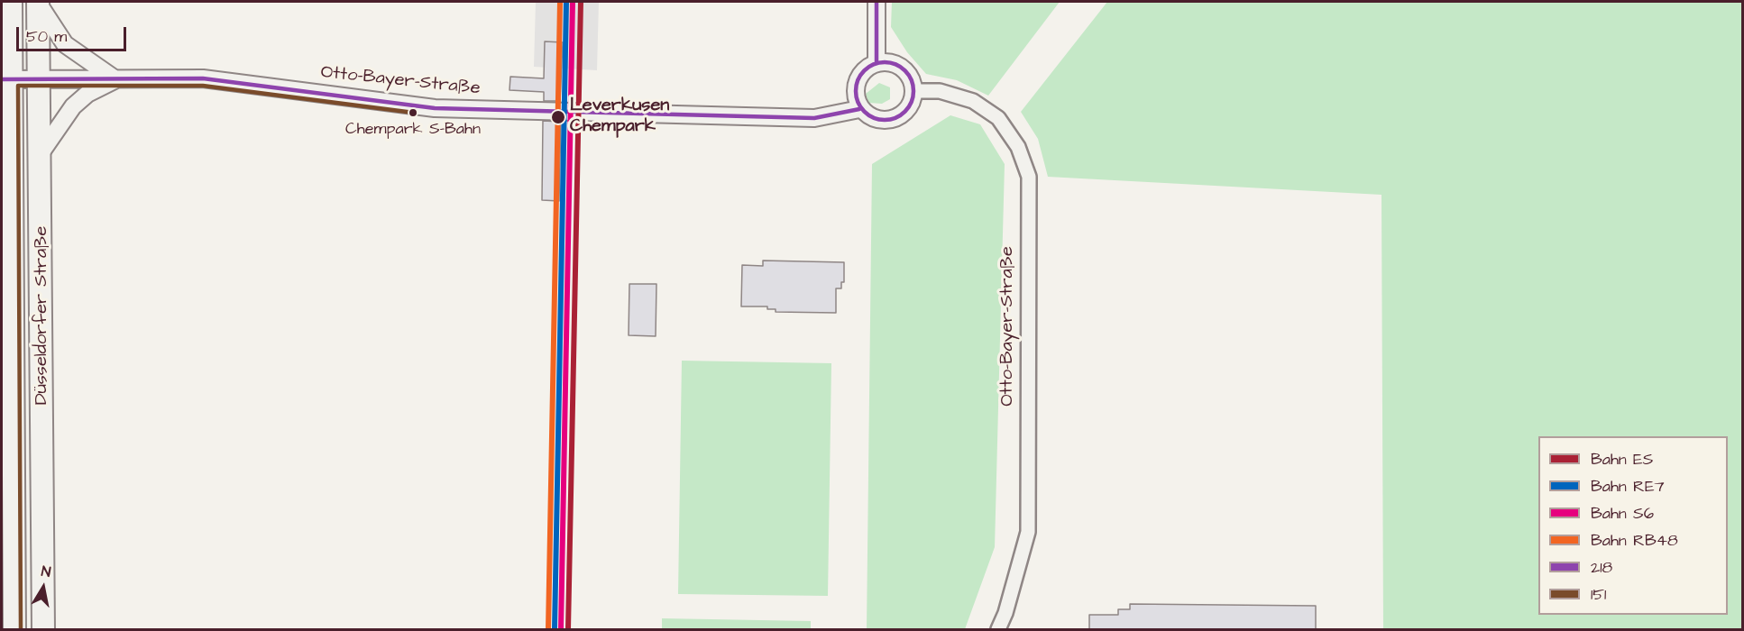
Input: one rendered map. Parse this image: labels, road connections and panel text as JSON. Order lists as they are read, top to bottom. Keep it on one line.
{"streets":{"main road":["Düsseldorfer Straße"],"street":["Otto-Bayer-Straße"]},"crossings":[["Otto-Bayer-Straße","Düsseldorfer Straße"]],"places":["Chempark S-Bahn","Leverkusen Chempark"],"lines":["rail line ES","rail line RE7","rail line S6","rail line RB48","transit line 218","transit line 151"],"legend":["Bahn ES","Bahn RE7","Bahn S6","Bahn RB48","218","151"],"scale_bar":"50 m","north":"top"}
